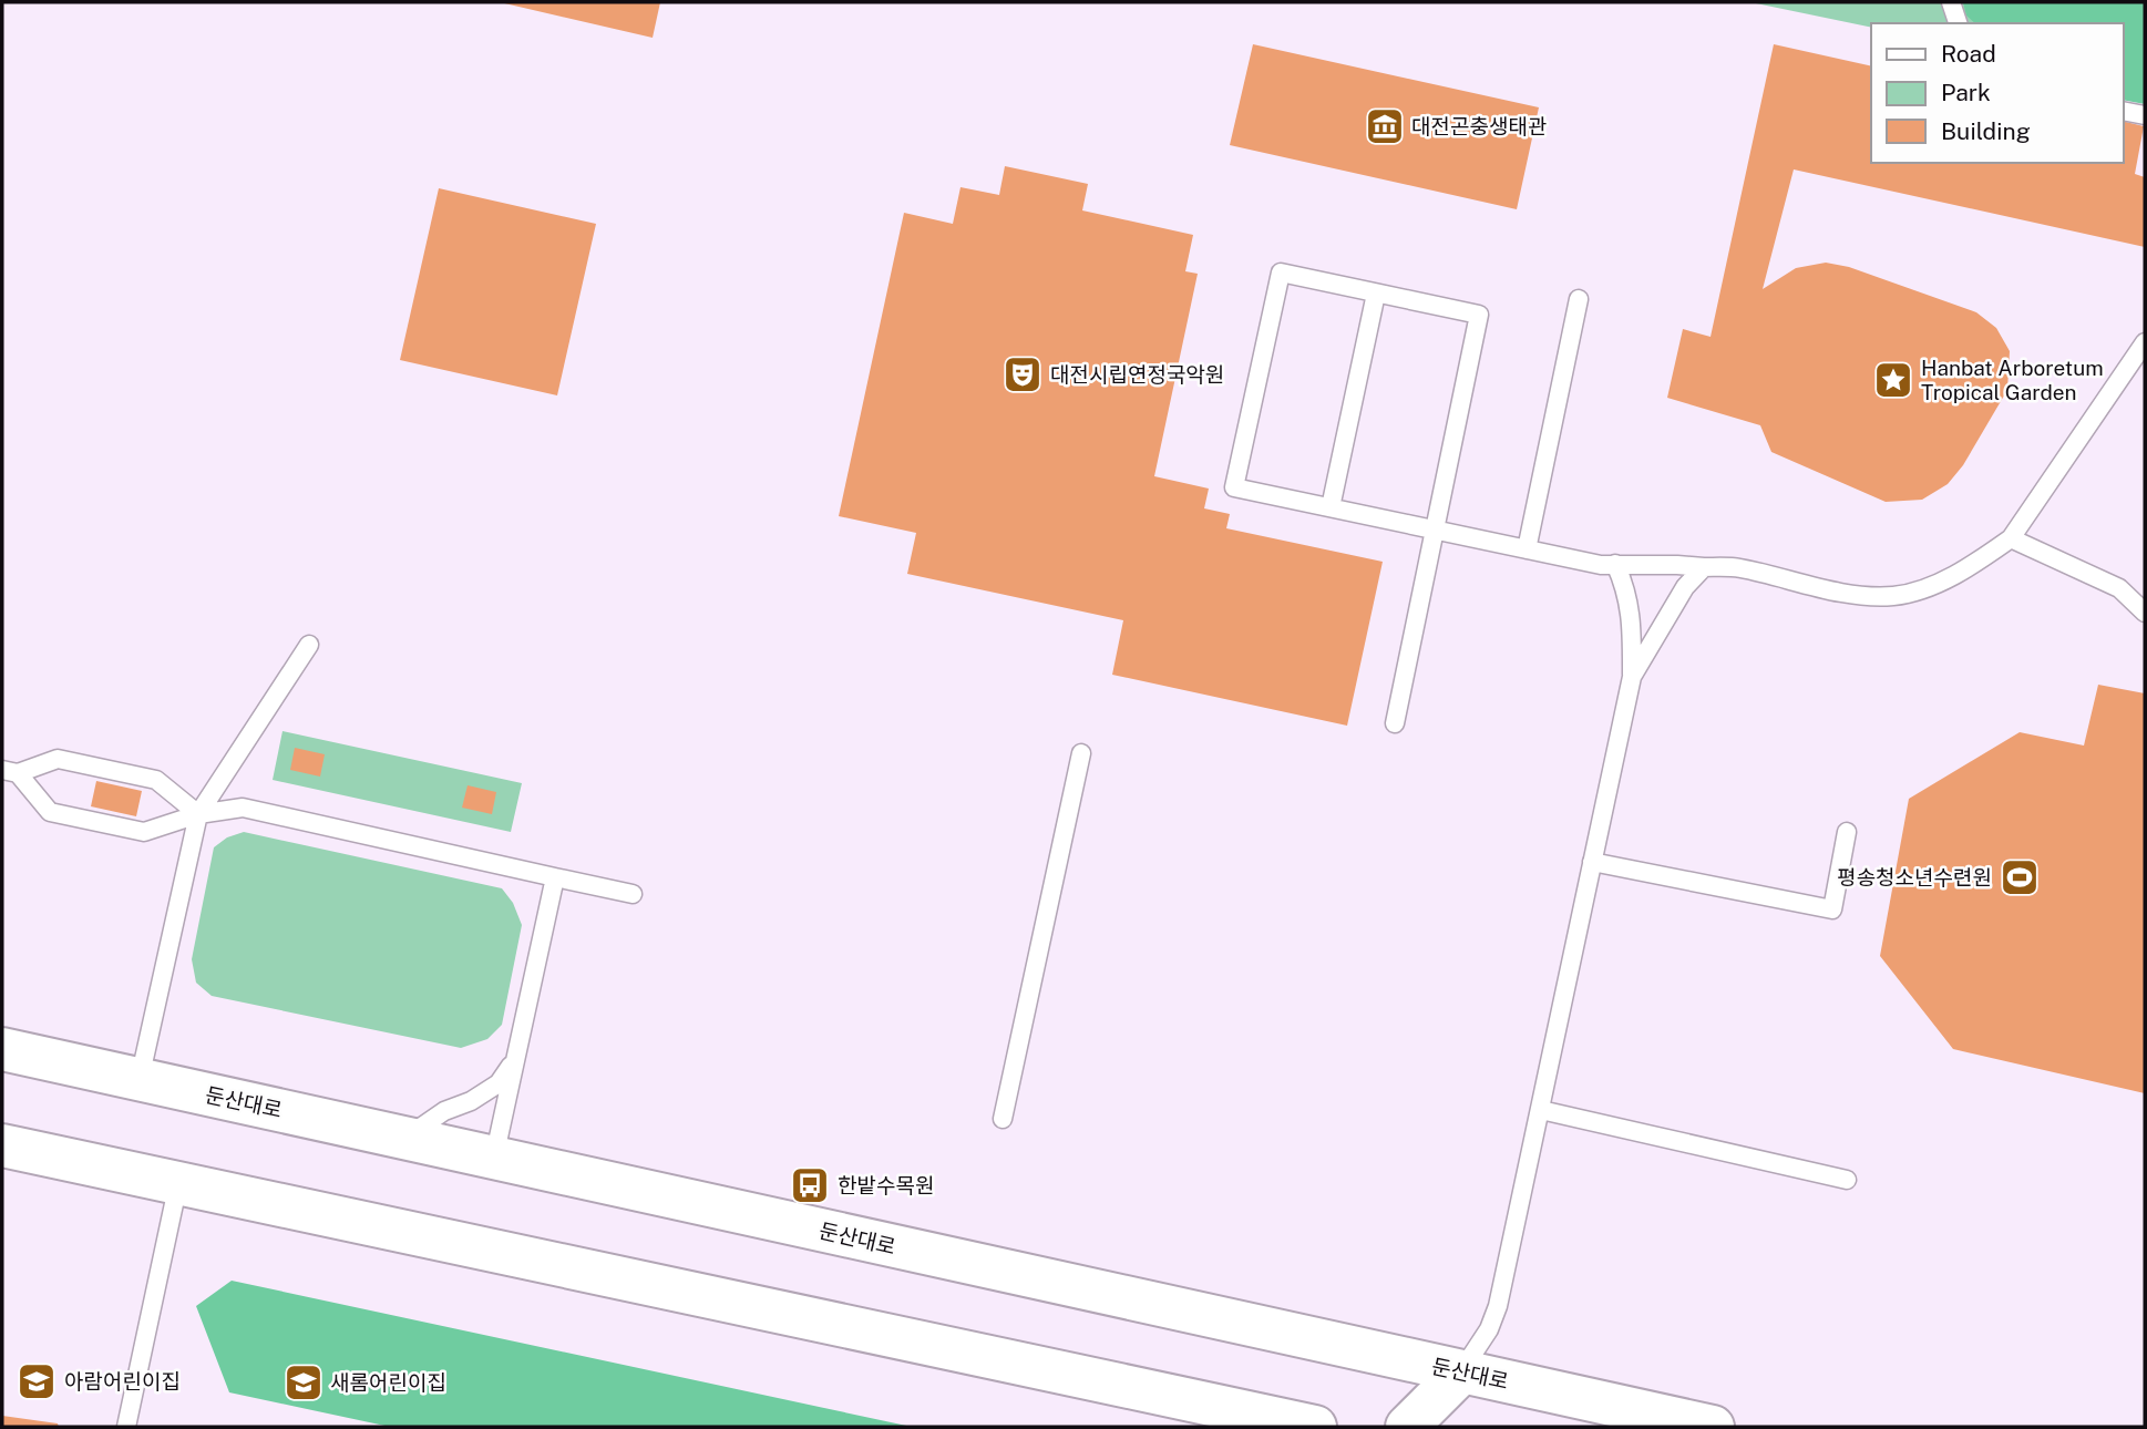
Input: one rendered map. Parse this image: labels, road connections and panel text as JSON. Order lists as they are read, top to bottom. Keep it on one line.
{"streets":{"main road":["둔산대로"]},"places":{"museum":["대전곤충생태관"],"theatre":["대전시립연정국악원"],"place":["Hanbat Arboretum Tropical Garden"],"sports":["평송청소년수련원"],"bus stop":["한밭수목원"],"school or university":["아람어린이집","새롬어린이집"]},"legend":["Road","Park","Building"]}
